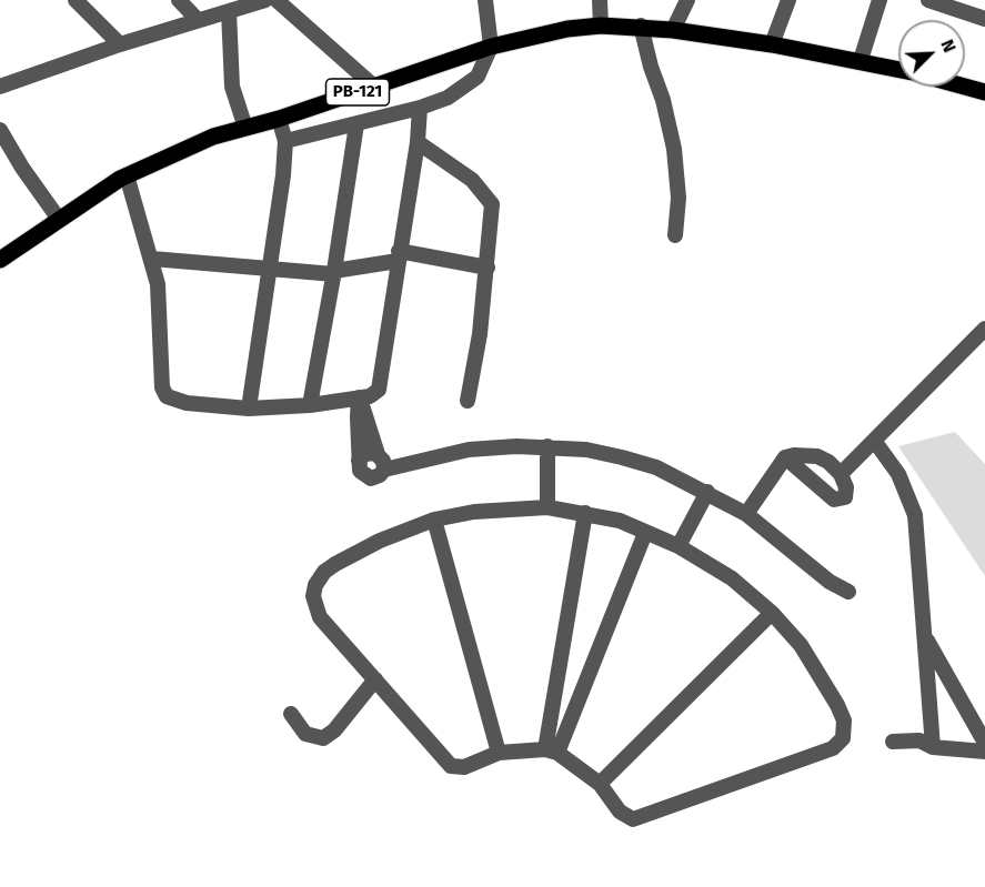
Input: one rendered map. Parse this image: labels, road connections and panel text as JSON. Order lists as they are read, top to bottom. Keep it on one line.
{"streets":{"main road":["PB-121"]},"north":"top right"}
